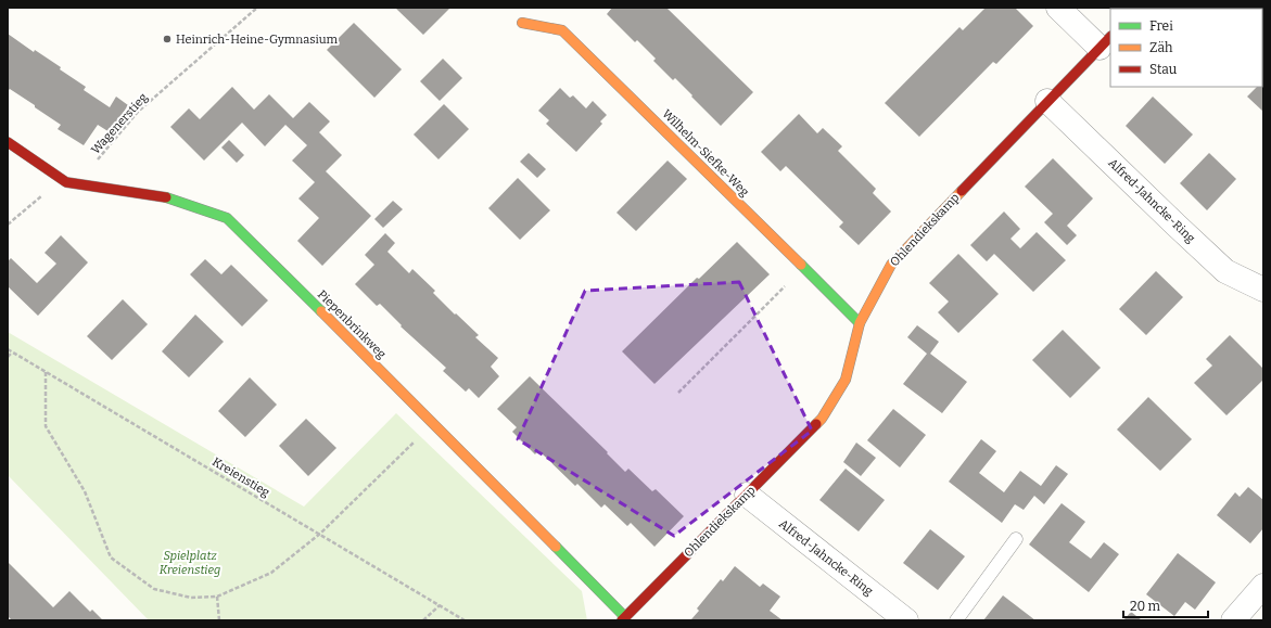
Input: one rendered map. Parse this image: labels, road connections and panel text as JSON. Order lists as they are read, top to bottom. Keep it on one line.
{"streets":{"street":["Wilhelm-Siefke-Weg","Alfred-Jahncke-Ring","Ohlendiekskamp","Piepenbrinkweg"],"path":["Wagenerstieg","Kreienstieg"]},"crossings":[["Wagenerstieg","Piepenbrinkweg"],["Wilhelm-Siefke-Weg","Ohlendiekskamp"],["Alfred-Jahncke-Ring","Ohlendiekskamp"],["Ohlendiekskamp","Piepenbrinkweg"]],"parks":["Spielplatz Kreienstieg"],"places":["Heinrich-Heine-Gymnasium"],"legend":["Frei","Zäh","Stau"],"scale_bar":"20 m"}
